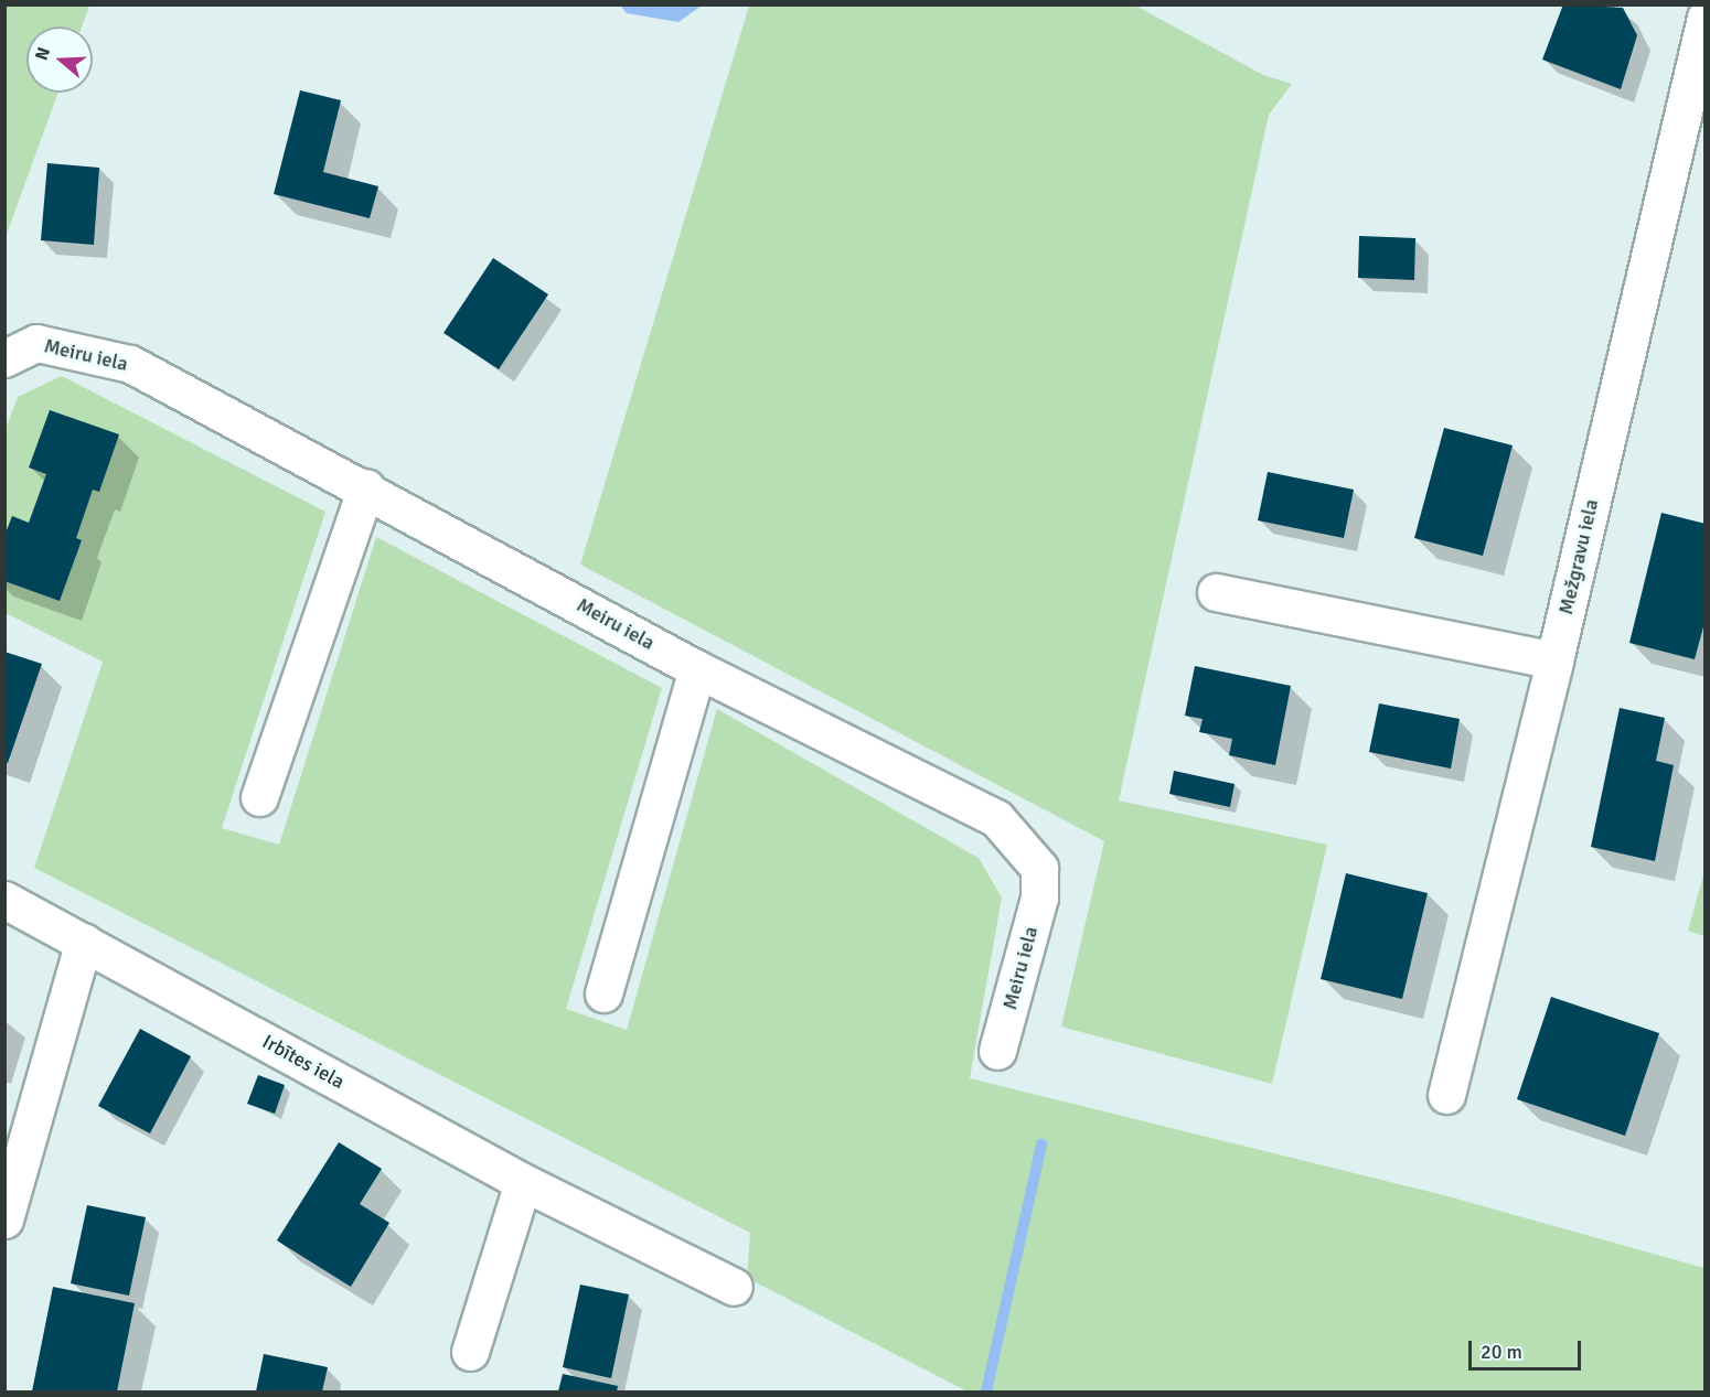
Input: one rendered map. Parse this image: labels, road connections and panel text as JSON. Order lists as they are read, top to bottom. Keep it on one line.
{"streets":{"street":["Meiru iela","Mežgravu iela","Irbītes iela"]},"scale_bar":"20 m","north":"left"}
